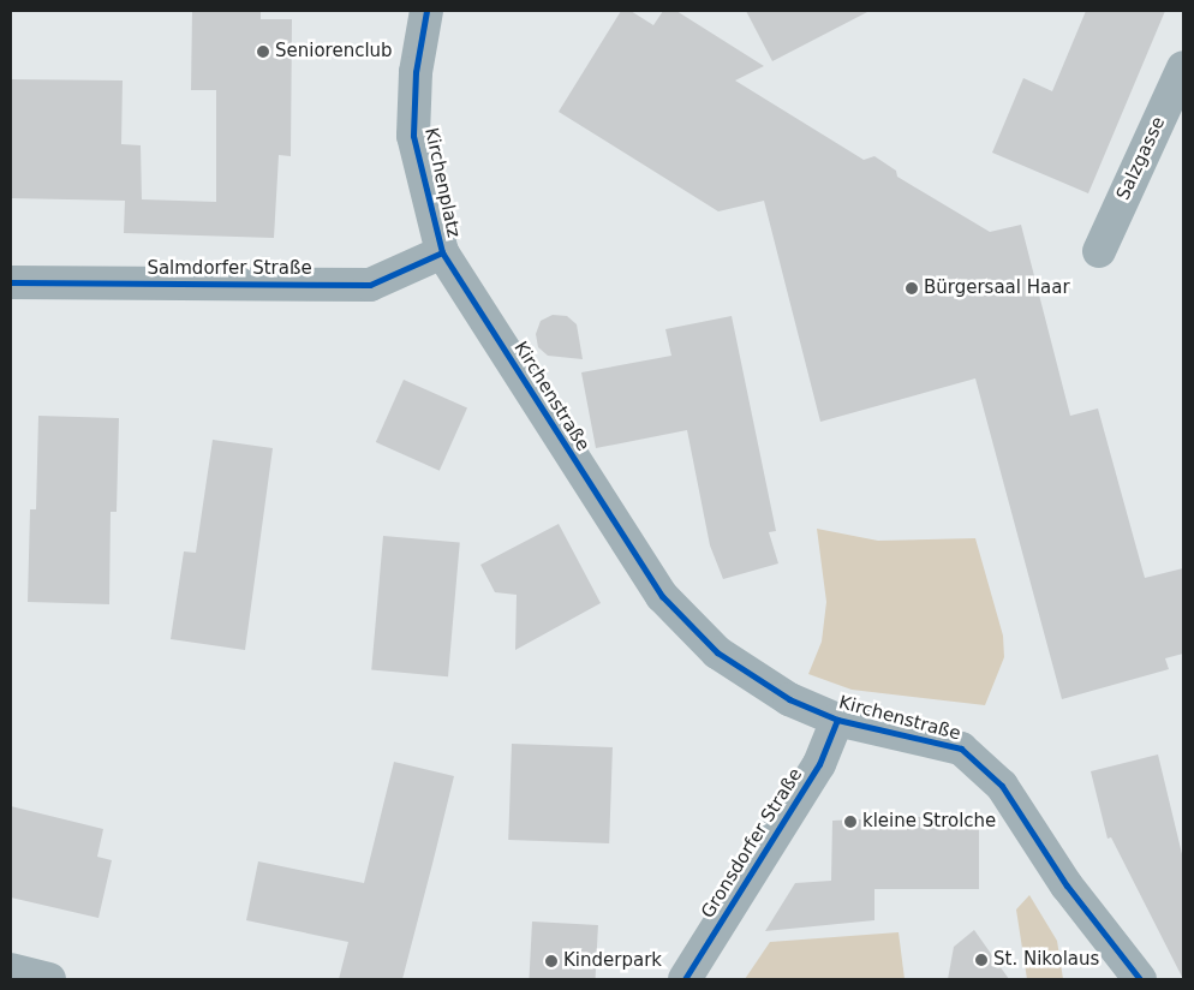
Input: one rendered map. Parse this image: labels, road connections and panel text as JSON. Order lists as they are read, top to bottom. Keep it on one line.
{"streets":{"street":["Salzgasse","Kirchenplatz","Salmdorfer Straße","Kirchenstraße","Gronsdorfer Straße"]},"crossings":[["Kirchenplatz","Salmdorfer Straße"],["Kirchenplatz","Kirchenstraße"],["Salmdorfer Straße","Kirchenstraße"],["Kirchenstraße","Gronsdorfer Straße"]],"places":["Seniorenclub","Bürgersaal Haar","kleine Strolche","St. Nikolaus","Kinderpark"]}
